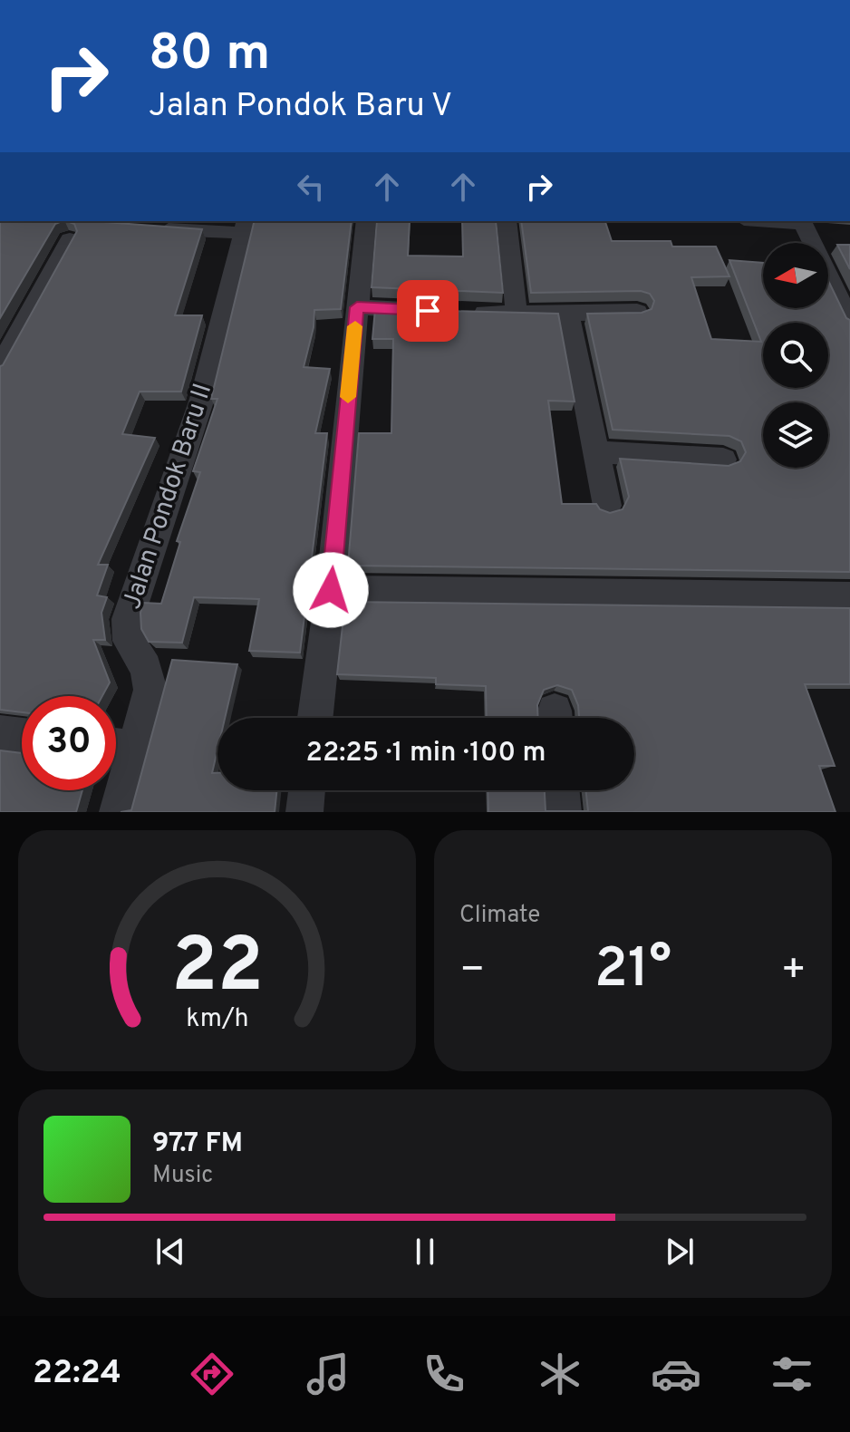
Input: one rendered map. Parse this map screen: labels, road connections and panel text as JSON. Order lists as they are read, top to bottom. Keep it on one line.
{"streets":{"street":["Jalan Pondok Baru II"]},"north":"left","page":{"turn":["80 m","Jalan Pondok Baru V"],"limit":"30","trip":"22:25 · 1 min · 100 m","tile":"Climate","heat":["−","21°","+"],"song":["97.7 FM","Music"],"tabs":"22:24","gauge":["22","km/h"]}}
